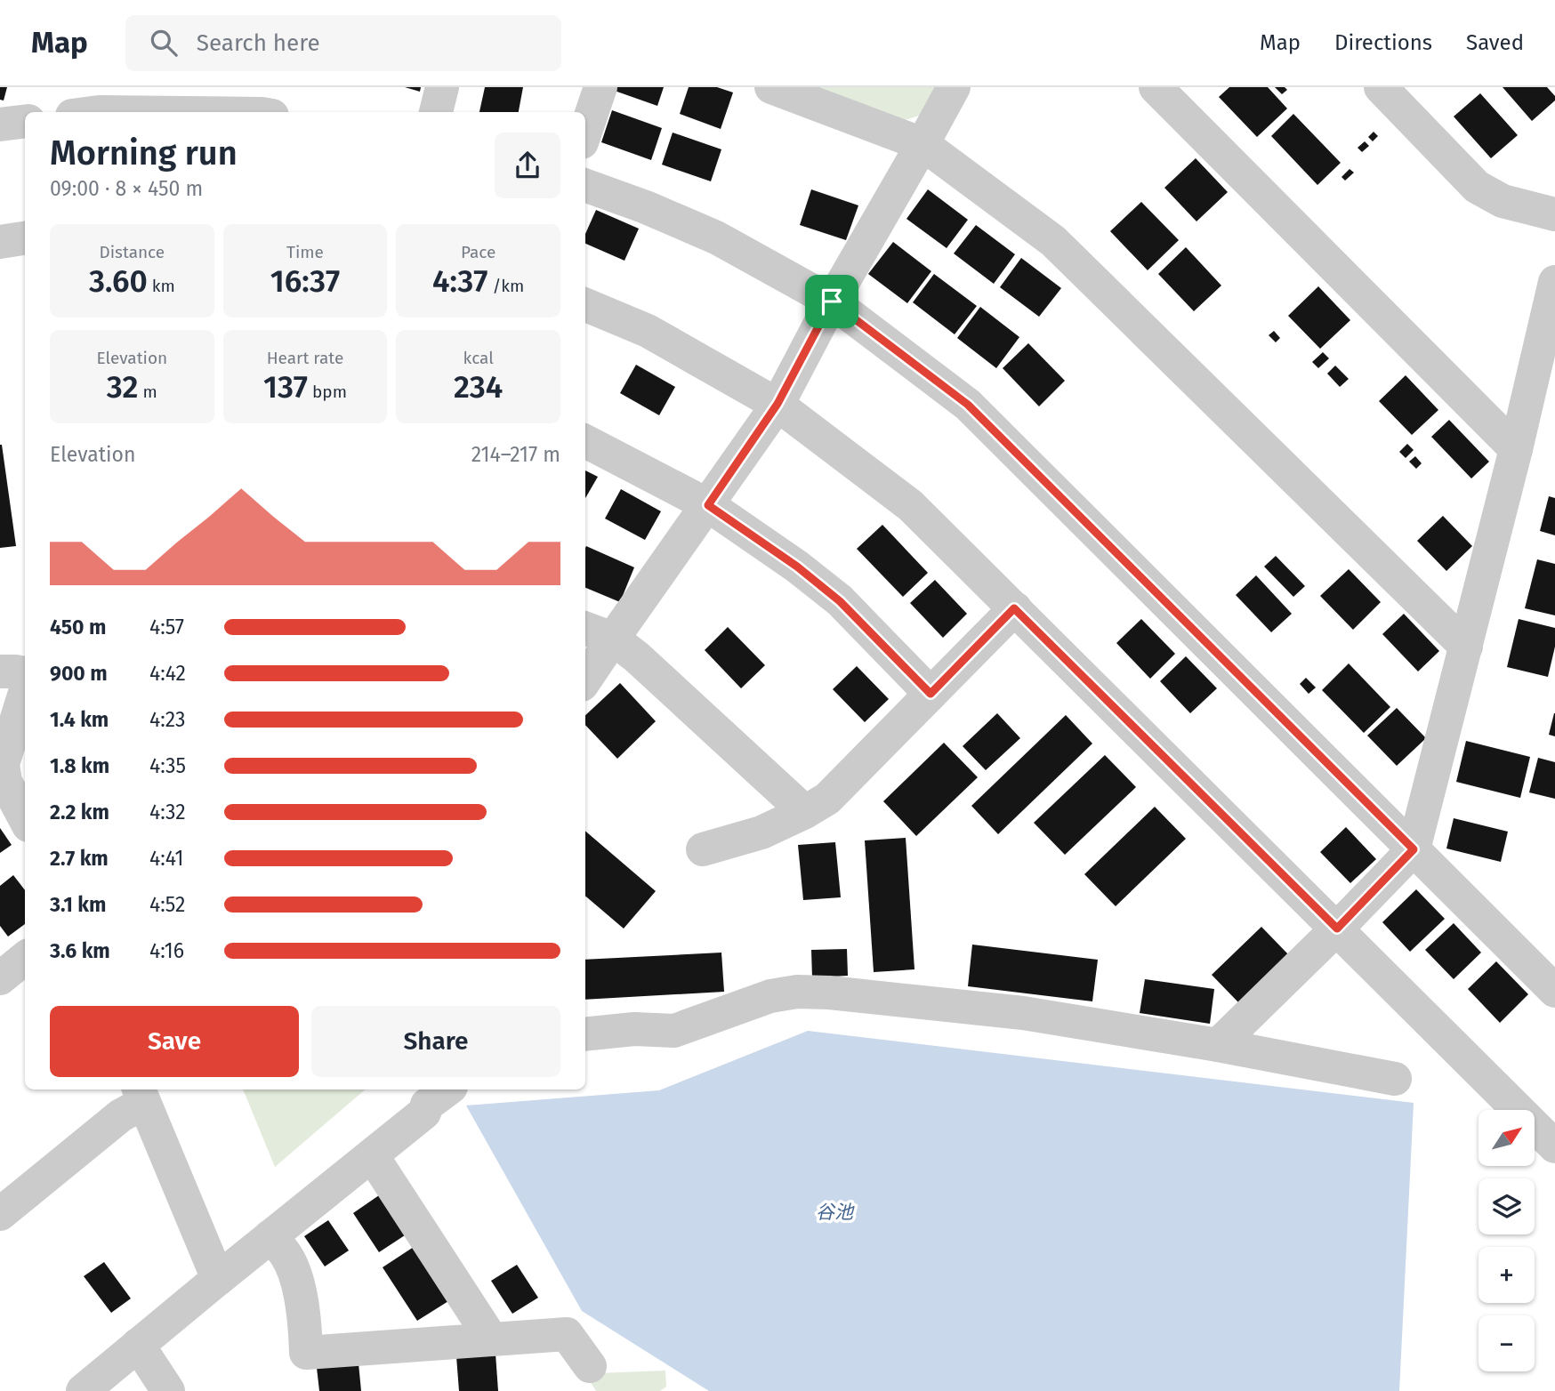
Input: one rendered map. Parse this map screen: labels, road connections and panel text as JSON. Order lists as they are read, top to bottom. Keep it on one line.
{"water":["谷池"],"north":"top right","page":{"header":"Map","search":"Search here","nav":["Map","Directions","Saved"],"heading":["Morning run","09:00 · 8 × 450 m"],"stats":[["Distance","3.60 km"],["Time","16:37"],["Pace","4:37 /km"],["Elevation","32 m"],["Heart rate","137 bpm"],["kcal","234"]],"chart":["Elevation","214–217 m"],"list":[{"name":"450 m","note":"4:57"},{"name":"900 m","note":"4:42"},{"name":"1.4 km","note":"4:23"},{"name":"1.8 km","note":"4:35"},{"name":"2.2 km","note":"4:32"},{"name":"2.7 km","note":"4:41"},{"name":"3.1 km","note":"4:52"},{"name":"3.6 km","note":"4:16"}],"buttons":["Save","Share"],"map_buttons":["+","−"]}}
